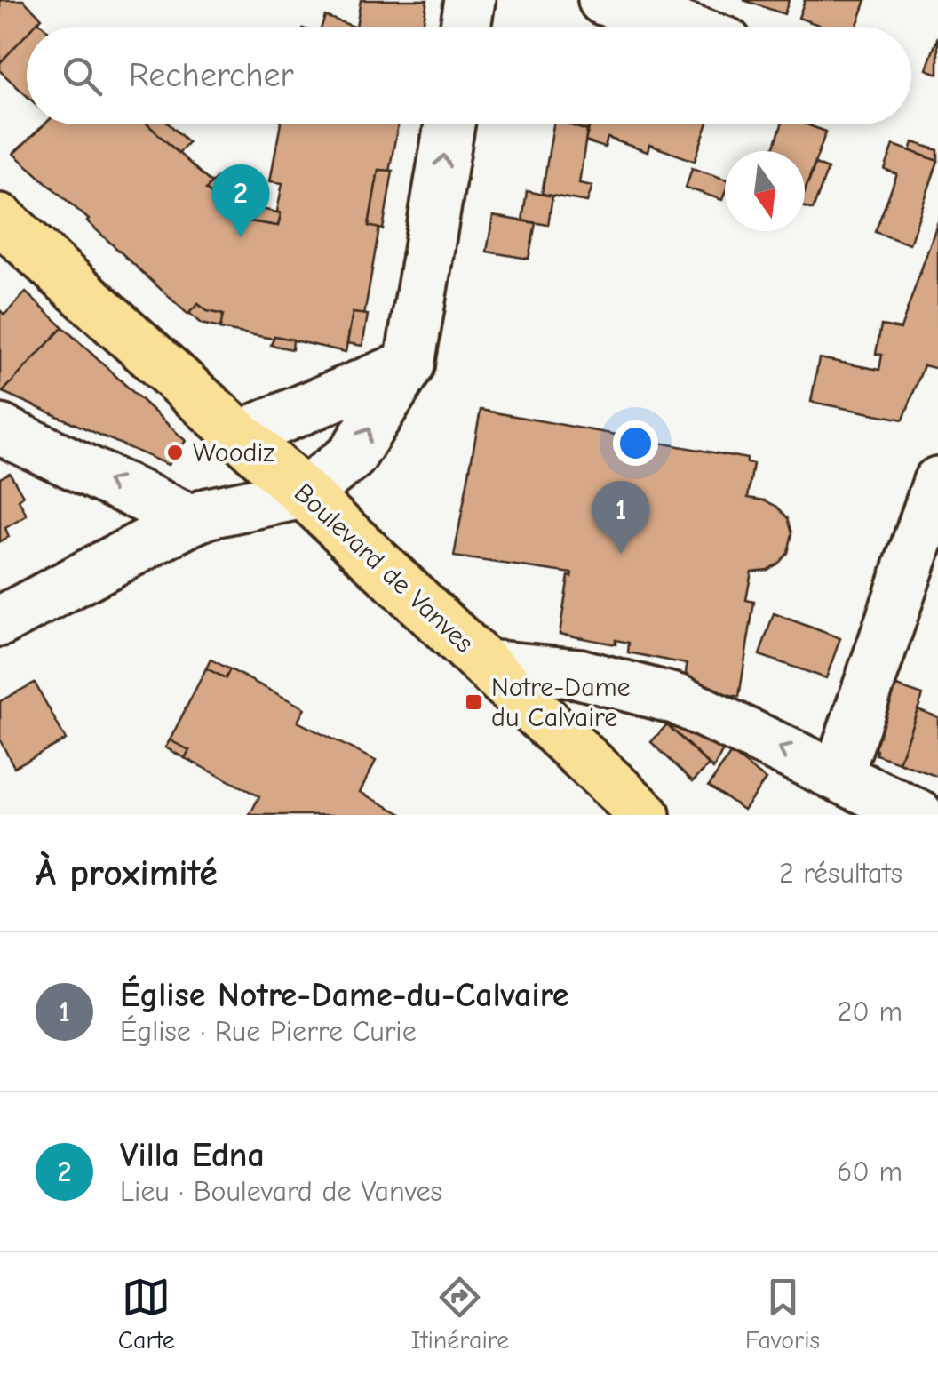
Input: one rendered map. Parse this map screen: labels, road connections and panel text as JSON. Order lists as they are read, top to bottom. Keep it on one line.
{"streets":{"main road":["Boulevard de Vanves"]},"places":{"other":["Woodiz"],"transit":["Notre-Dame du Calvaire"]},"north":"bottom","page":{"search":"Rechercher","pins":["2","1"],"heading":["À proximité","2 résultats"],"list":[{"mark":"1","name":"Église Notre-Dame-du-Calvaire","note":"Église · Rue Pierre Curie","value":"20 m"},{"mark":"2","name":"Villa Edna","note":"Lieu · Boulevard de Vanves","value":"60 m"}],"nav":["Carte","Itinéraire","Favoris"]}}
